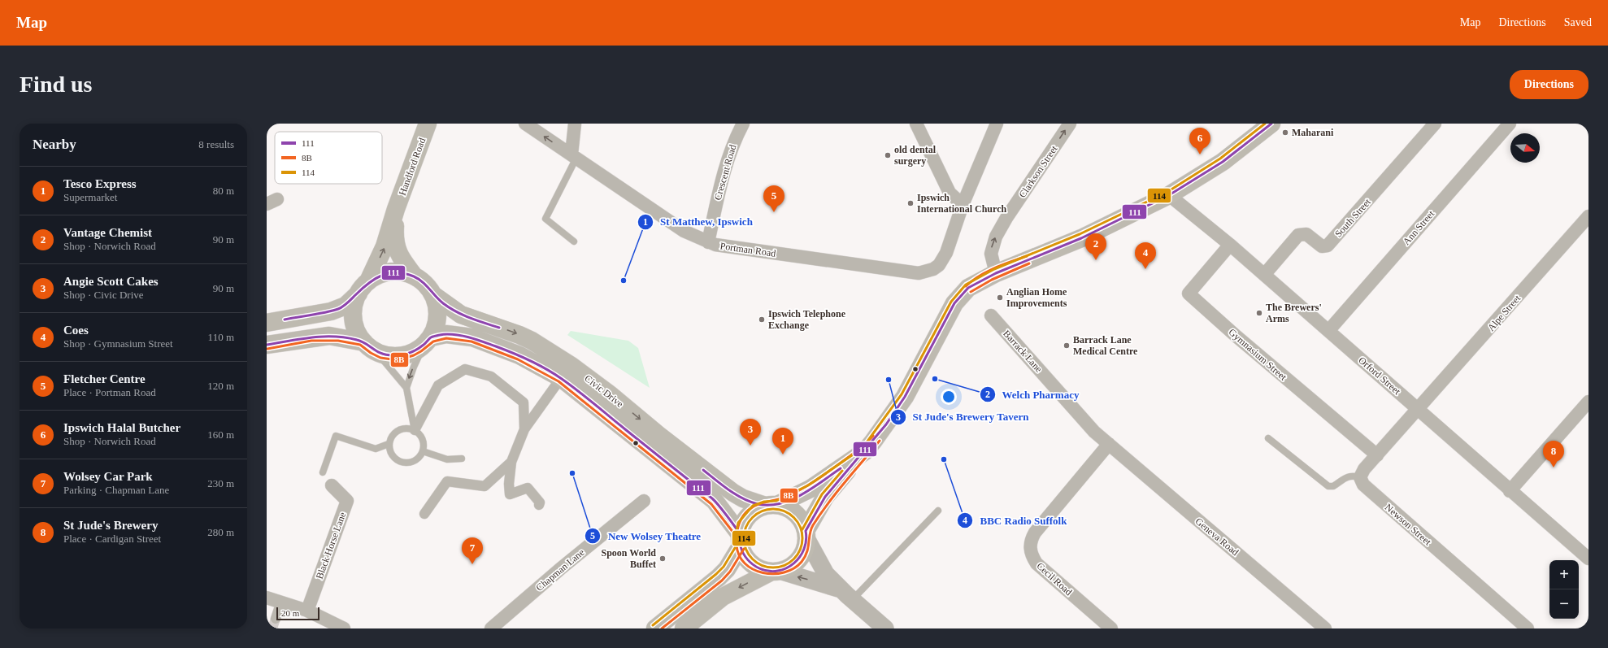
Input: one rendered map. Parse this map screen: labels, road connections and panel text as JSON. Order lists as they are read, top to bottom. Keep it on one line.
{"streets":{"main road":["Handford Road","Civic Drive"],"street":["Clarkson Street","Crescent Road","South Street","Ann Street","Portman Road","Alpe Street","Barrack Lane","Gymnasium Street","Orford Street","Newson Street","Geneva Road","Black Horse Lane","Chapman Lane","Cecil Road"]},"crossings":[["Handford Road","Civic Drive"],["Crescent Road","Portman Road"],["South Street","Orford Street"],["Ann Street","Orford Street"],["Alpe Street","Orford Street"],["Barrack Lane","Geneva Road"],["Barrack Lane","Cecil Road"],["Gymnasium Street","Orford Street"],["Geneva Road","Cecil Road"]],"one_way":["Clarkson Street"],"places":["Maharani","old dental surgery","Ipswich International Church","St Matthew, Ipswich","Anglian Home Improvements","The Brewers' Arms","Ipswich Telephone Exchange","Barrack Lane Medical Centre","Welch Pharmacy","St Jude's Brewery Tavern","BBC Radio Suffolk","New Wolsey Theatre","Spoon World Buffet"],"lines":["transit line 111","transit line 114","transit line 8B"],"legend":["111","8B","114"],"scale_bar":"20 m","north":"right","page":{"header":"Map","nav":["Map","Directions","Saved"],"buttons":"Directions","title":"Find us","heading":["Nearby","8 results"],"pins":["6","5","2","4","3","1","8","7"],"list":[{"mark":"1","name":"Tesco Express","note":"Supermarket","value":"80 m"},{"mark":"2","name":"Vantage Chemist","note":"Shop · Norwich Road","value":"90 m"},{"mark":"3","name":"Angie Scott Cakes","note":"Shop · Civic Drive","value":"90 m"},{"mark":"4","name":"Coes","note":"Shop · Gymnasium Street","value":"110 m"},{"mark":"5","name":"Fletcher Centre","note":"Place · Portman Road","value":"120 m"},{"mark":"6","name":"Ipswich Halal Butcher","note":"Shop · Norwich Road","value":"160 m"},{"mark":"7","name":"Wolsey Car Park","note":"Parking · Chapman Lane","value":"230 m"},{"mark":"8","name":"St Jude's Brewery","note":"Place · Cardigan Street","value":"280 m"}],"map_buttons":["+","−"],"scale":"20 m"}}
